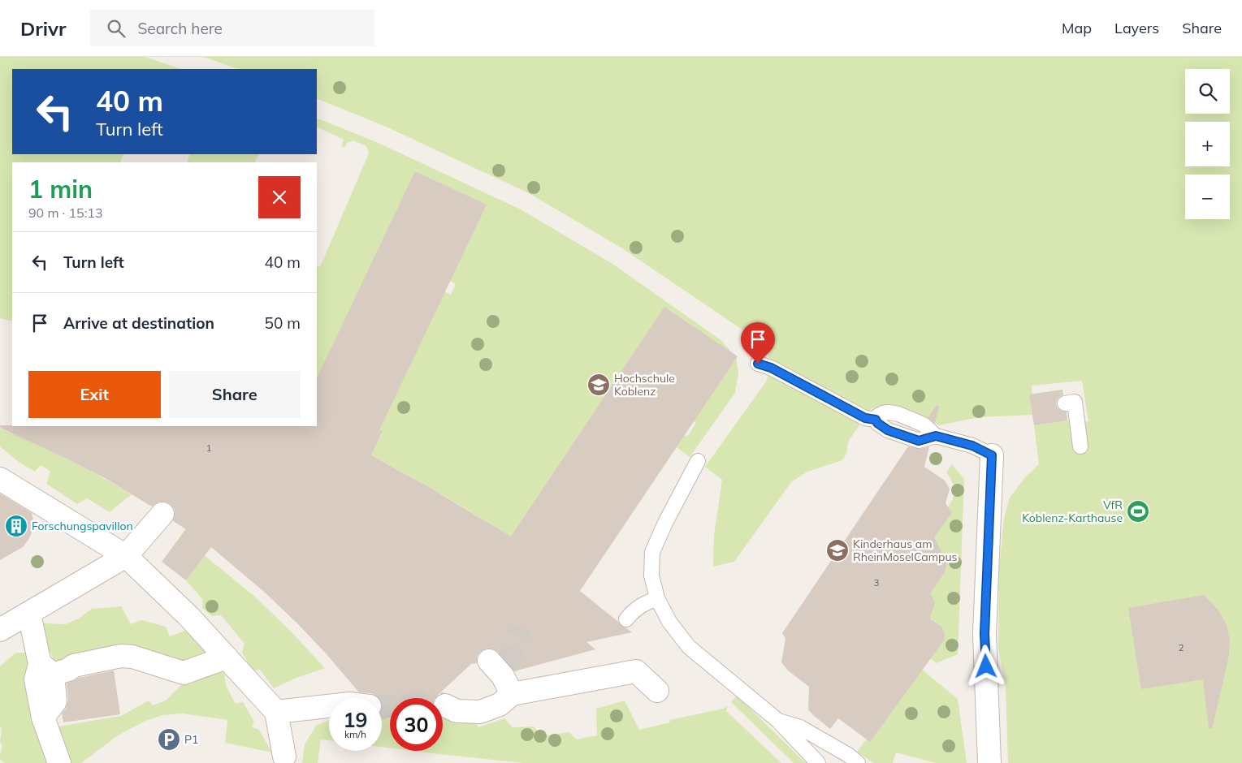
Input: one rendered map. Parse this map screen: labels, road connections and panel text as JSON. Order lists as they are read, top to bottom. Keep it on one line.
{"places":{"school or university":["Hochschule Koblenz","Kinderhaus am RheinMoselCampus"],"sports":["VfR Koblenz-Karthause"],"building":["Forschungspavillon"],"parking":["P1"]},"house_numbers":["1","3","2"],"page":{"header":"Drivr","search":"Search here","nav":["Map","Layers","Share"],"map_buttons":["+","−"],"turn":["40 m","Turn left"],"heading":["1 min","90 m · 15:13"],"list":[{"name":"Turn left","value":"40 m"},{"name":"Arrive at destination","value":"50 m"}],"buttons":["Exit","Share"],"speed":"19 km/h","limit":"30"}}
